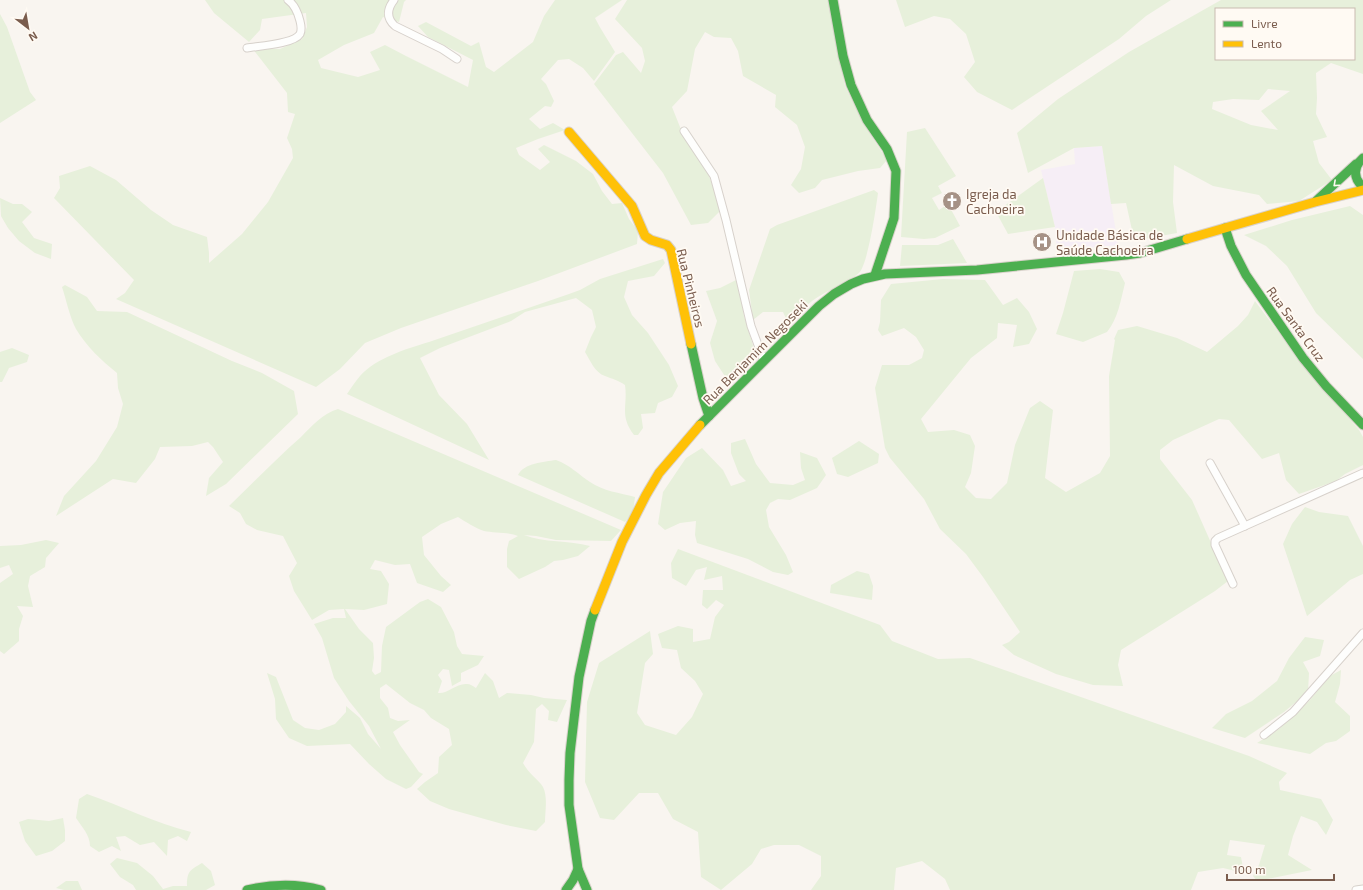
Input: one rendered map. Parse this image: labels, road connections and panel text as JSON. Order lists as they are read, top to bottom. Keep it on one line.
{"streets":{"main road":["Rua Pinheiros","Rua Santa Cruz","Rua Benjamim Negoseki"]},"crossings":[["Rua Pinheiros","Rua Benjamim Negoseki"],["Rua Santa Cruz","Rua Benjamim Negoseki"]],"places":{"church":["Igreja da Cachoeira"],"hospital":["Unidade Básica de Saúde Cachoeira"]},"legend":["Livre","Lento"],"scale_bar":"100 m","north":"bottom right"}
